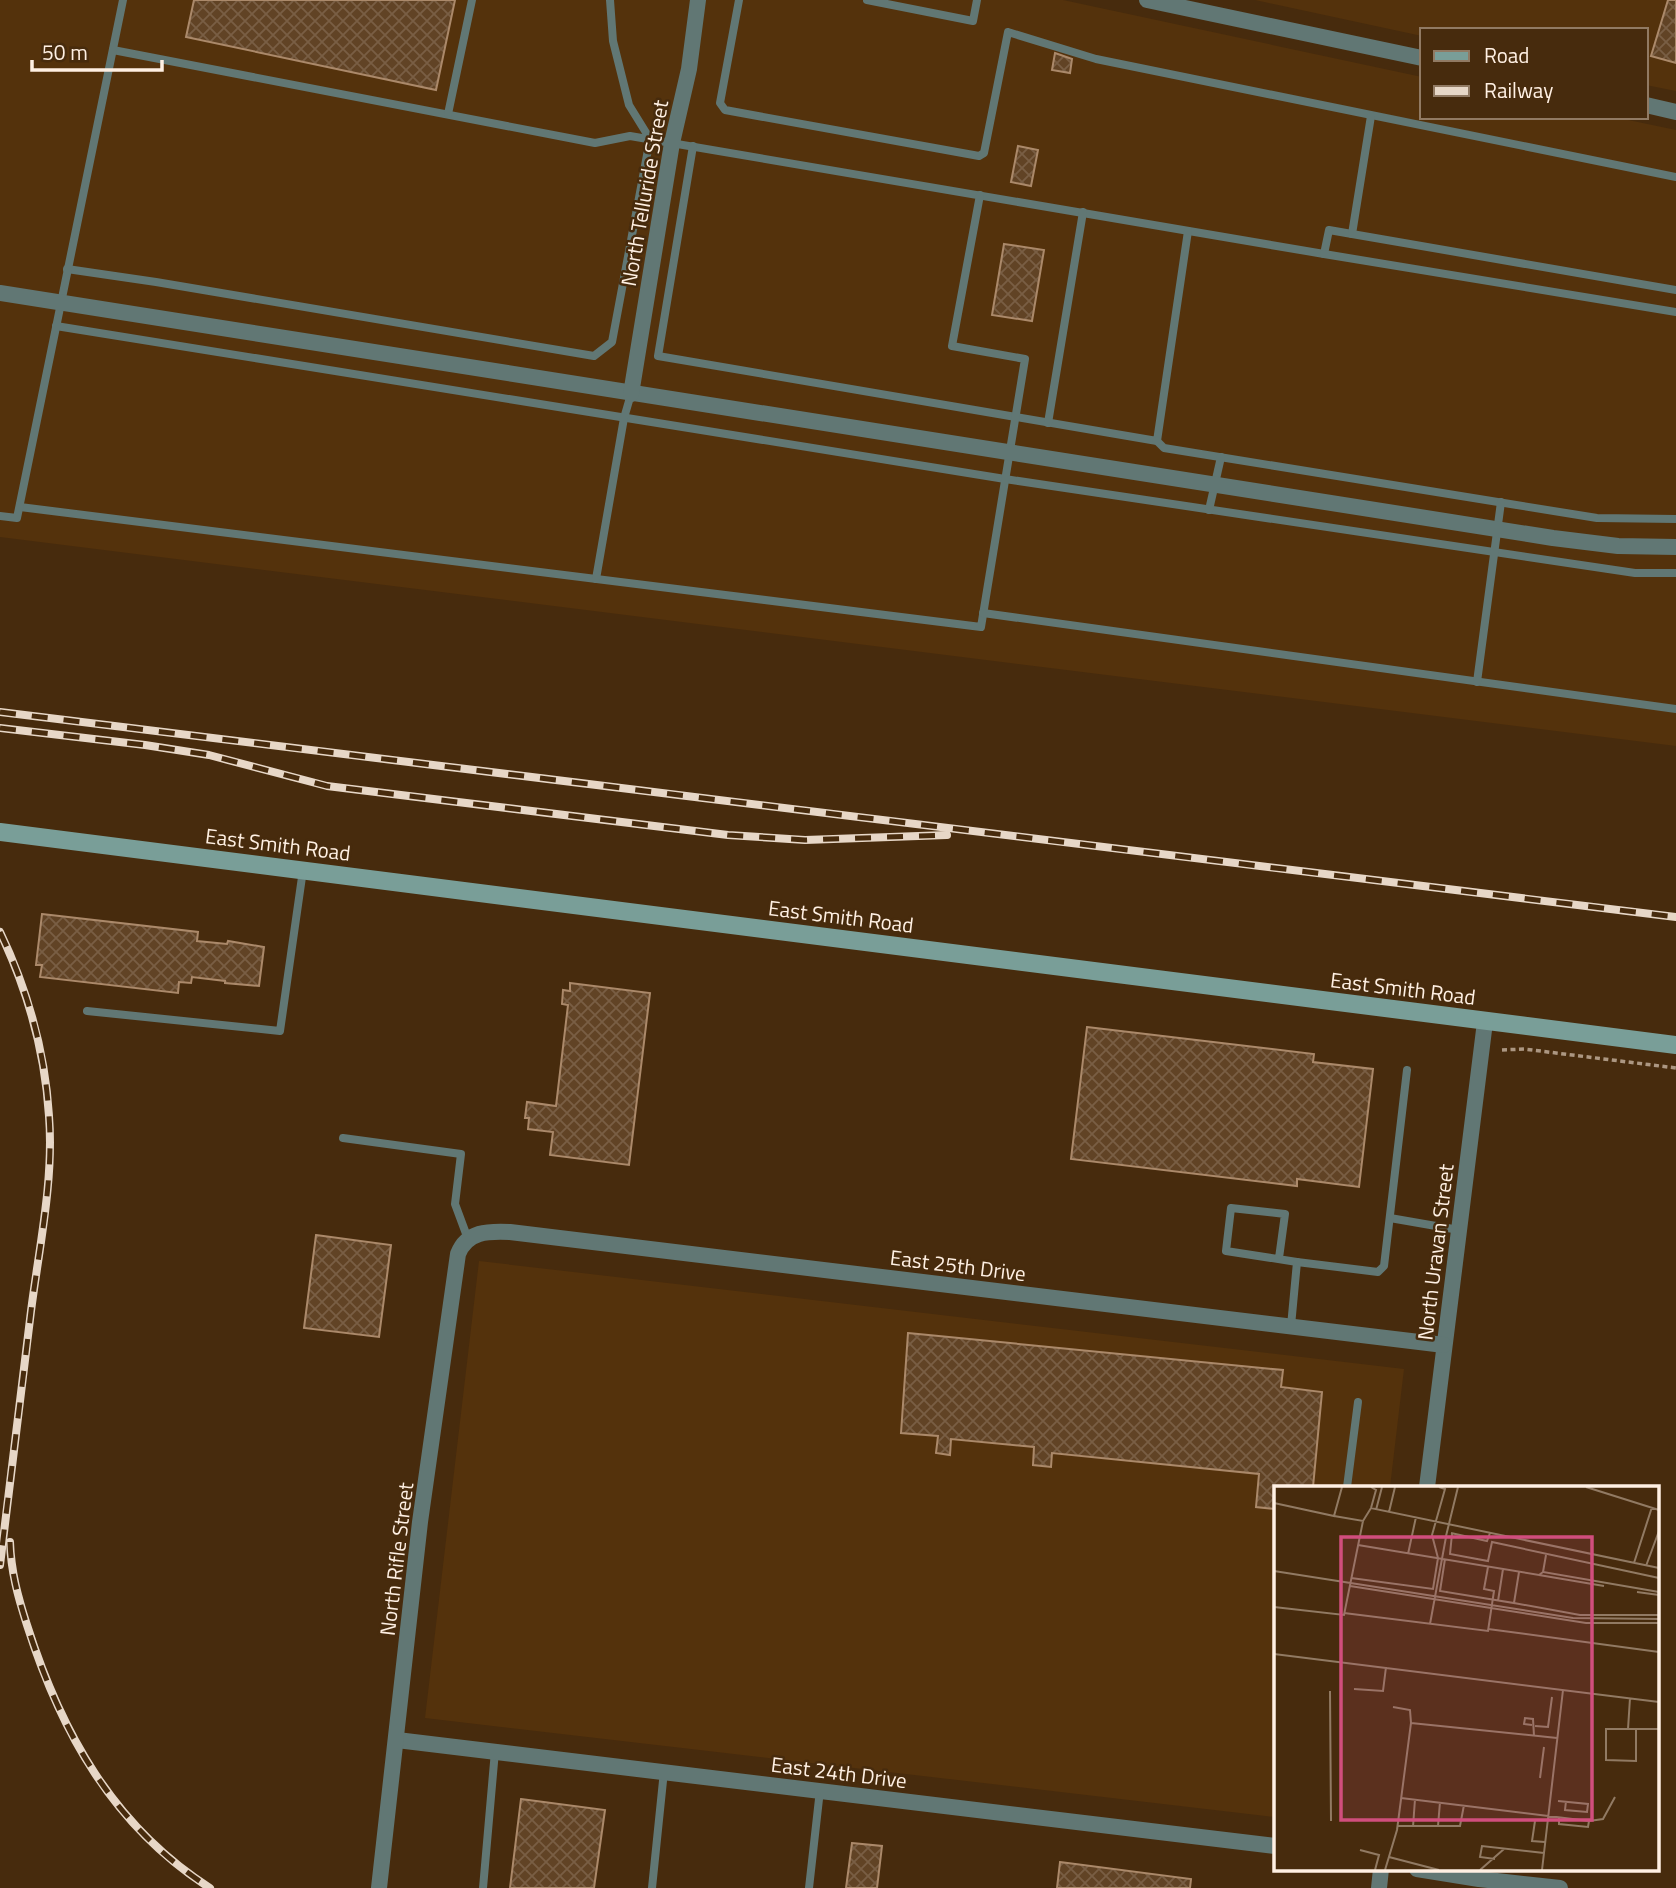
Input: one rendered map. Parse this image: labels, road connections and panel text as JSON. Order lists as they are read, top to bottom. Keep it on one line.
{"streets":{"street":["North Telluride Street","East Smith Road","North Uravan Street","East 25th Drive","North Rifle Street","East 24th Drive"]},"crossings":[["East Smith Road","North Uravan Street"],["North Uravan Street","East 25th Drive"],["East 25th Drive","North Rifle Street"],["North Rifle Street","East 24th Drive"]],"legend":["Road","Railway"],"scale_bar":"50 m"}
